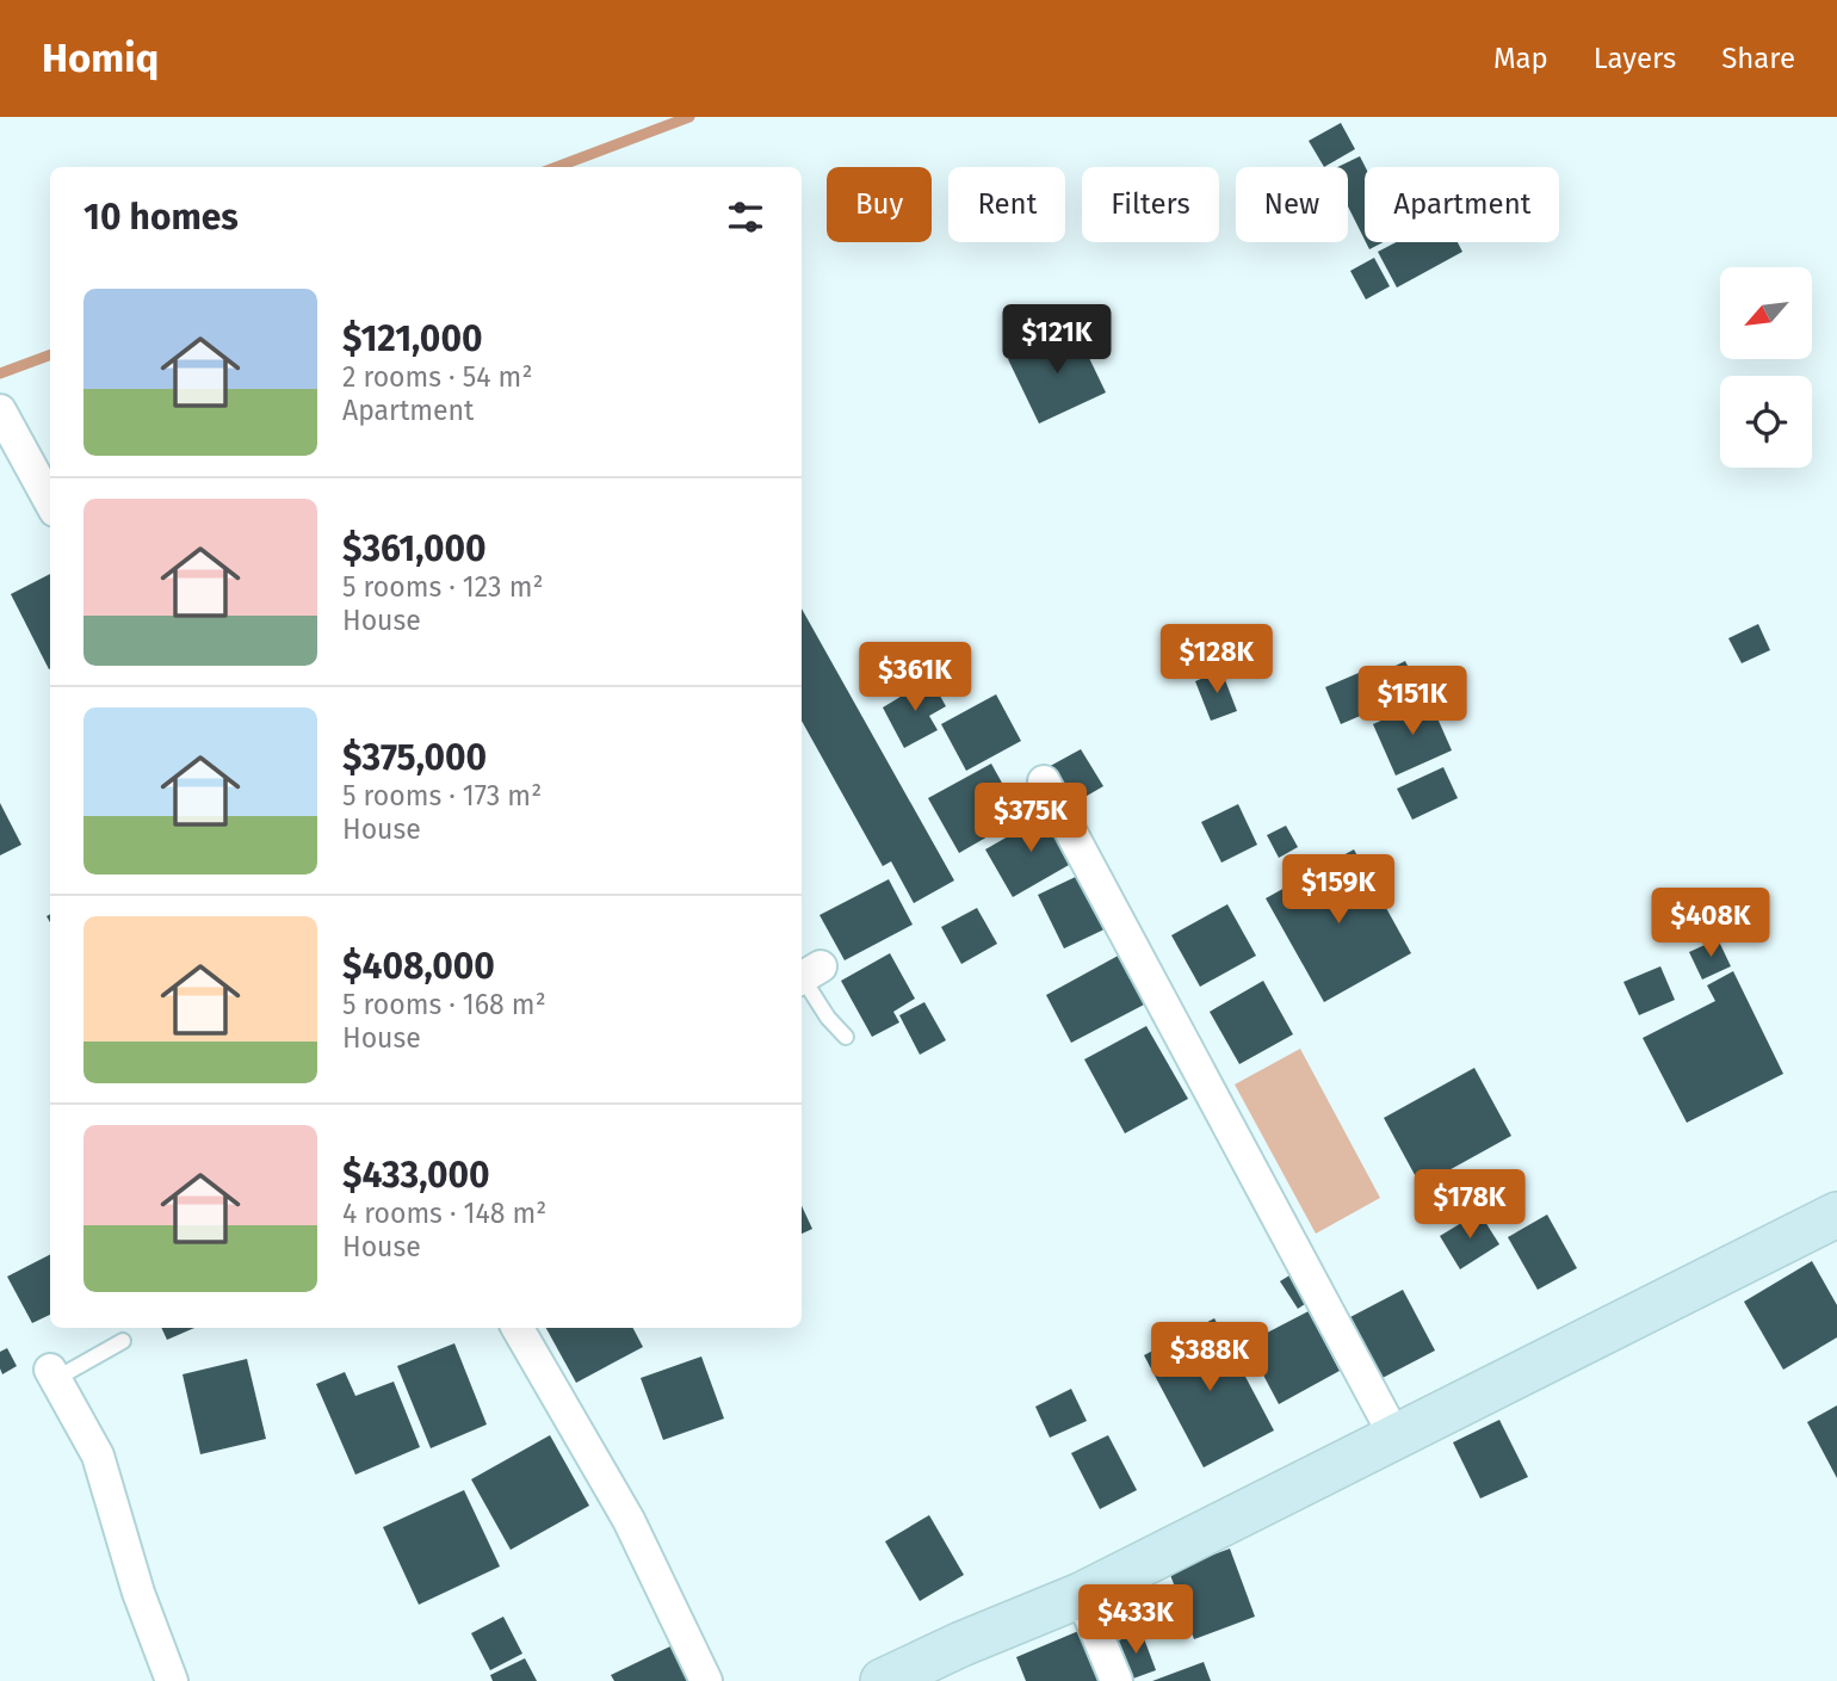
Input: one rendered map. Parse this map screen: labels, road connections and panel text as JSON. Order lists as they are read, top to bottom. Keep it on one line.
{"north":"bottom left","page":{"header":"Homiq","nav":["Map","Layers","Share"],"chip":["Buy","Rent","Filters","New","Apartment"],"heading":"10 homes","list":[{"name":"$121,000","note":"2 rooms · 54 m² · Apartment"},{"name":"$361,000","note":"5 rooms · 123 m² · House"},{"name":"$375,000","note":"5 rooms · 173 m² · House"},{"name":"$408,000","note":"5 rooms · 168 m² · House"},{"name":"$433,000","note":"4 rooms · 148 m² · House"}],"price":["$121K","$128K","$361K","$151K","$375K","$159K","$408K","$178K","$388K","$433K"]}}
